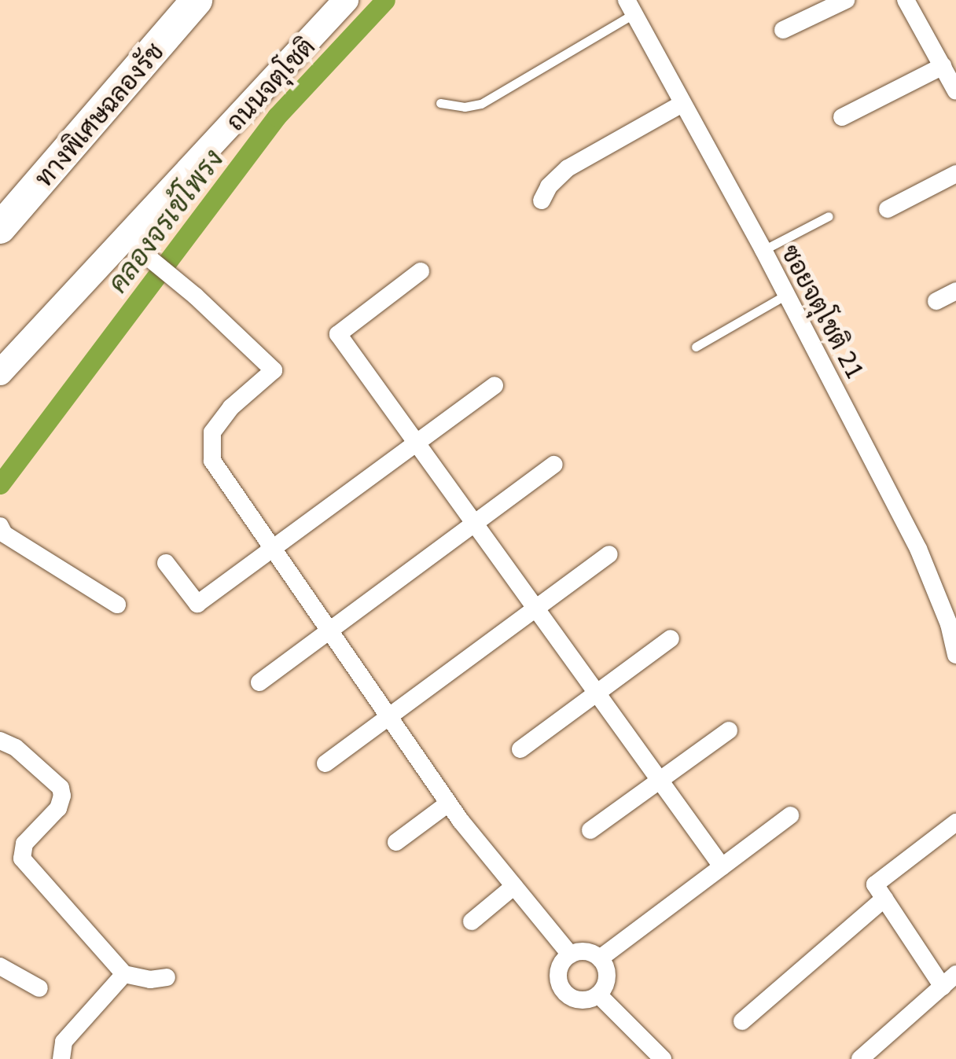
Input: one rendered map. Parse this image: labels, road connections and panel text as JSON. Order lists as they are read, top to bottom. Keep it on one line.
{"streets":{"highway":["ทางพิเศษฉลองรัช"],"street":["ถนนจตุโชติ","ซอยจตุโชติ 21"]},"water":["คลองจรเข้โพรง"]}
